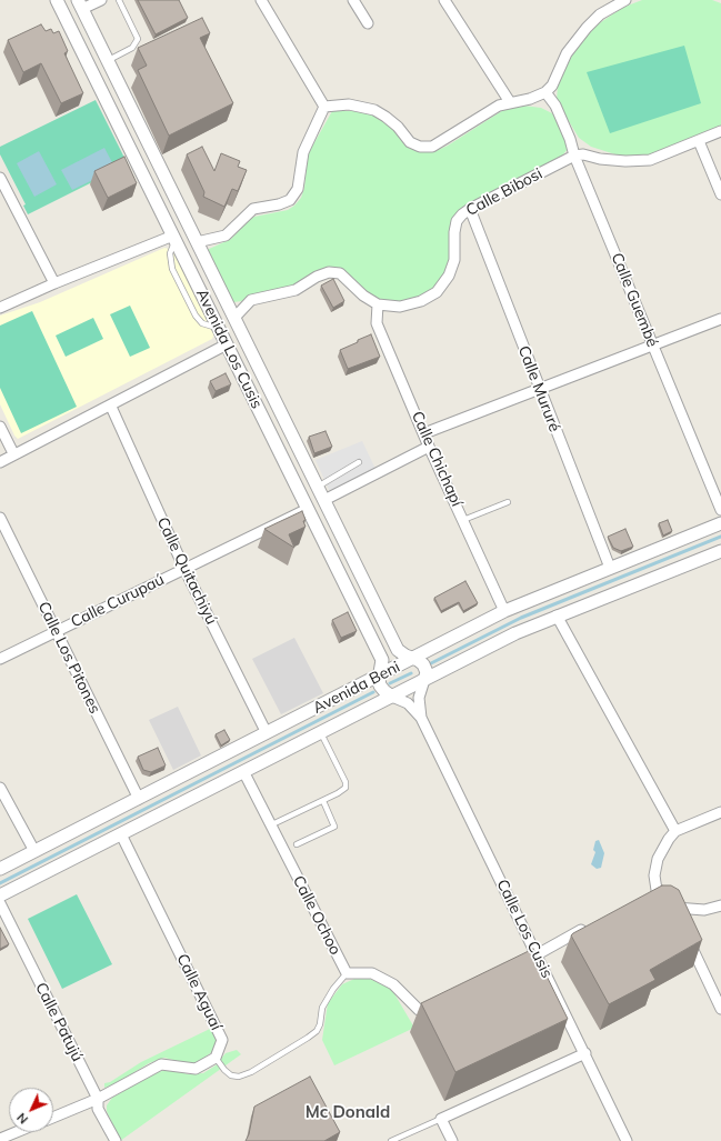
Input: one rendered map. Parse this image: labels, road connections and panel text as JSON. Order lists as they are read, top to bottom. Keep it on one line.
{"streets":{"street":["Calle Bibosi","Calle Guembé","Avenida Los Cusis","Calle Mururé","Calle Chichapí","Calle Quitachiyú","Calle Curupaú","Calle Los Pitones","Avenida Beni","Calle Ochoo","Calle Los Cusis","Calle Aguaí","Calle Patujú"]},"crossings":[["Calle Bibosi","Calle Guembé"],["Calle Bibosi","Avenida Los Cusis"],["Calle Bibosi","Calle Mururé"],["Calle Bibosi","Calle Chichapí"],["Avenida Los Cusis","Calle Curupaú"],["Avenida Los Cusis","Avenida Beni"],["Avenida Los Cusis","Calle Los Cusis"],["Calle Mururé","Avenida Beni"],["Calle Chichapí","Avenida Beni"],["Calle Quitachiyú","Calle Curupaú"],["Calle Quitachiyú","Avenida Beni"],["Calle Curupaú","Calle Los Pitones"],["Calle Los Pitones","Avenida Beni"],["Avenida Beni","Calle Ochoo"],["Avenida Beni","Calle Los Cusis"],["Avenida Beni","Calle Aguaí"]],"districts":["Mc Donald"],"north":"bottom left"}
